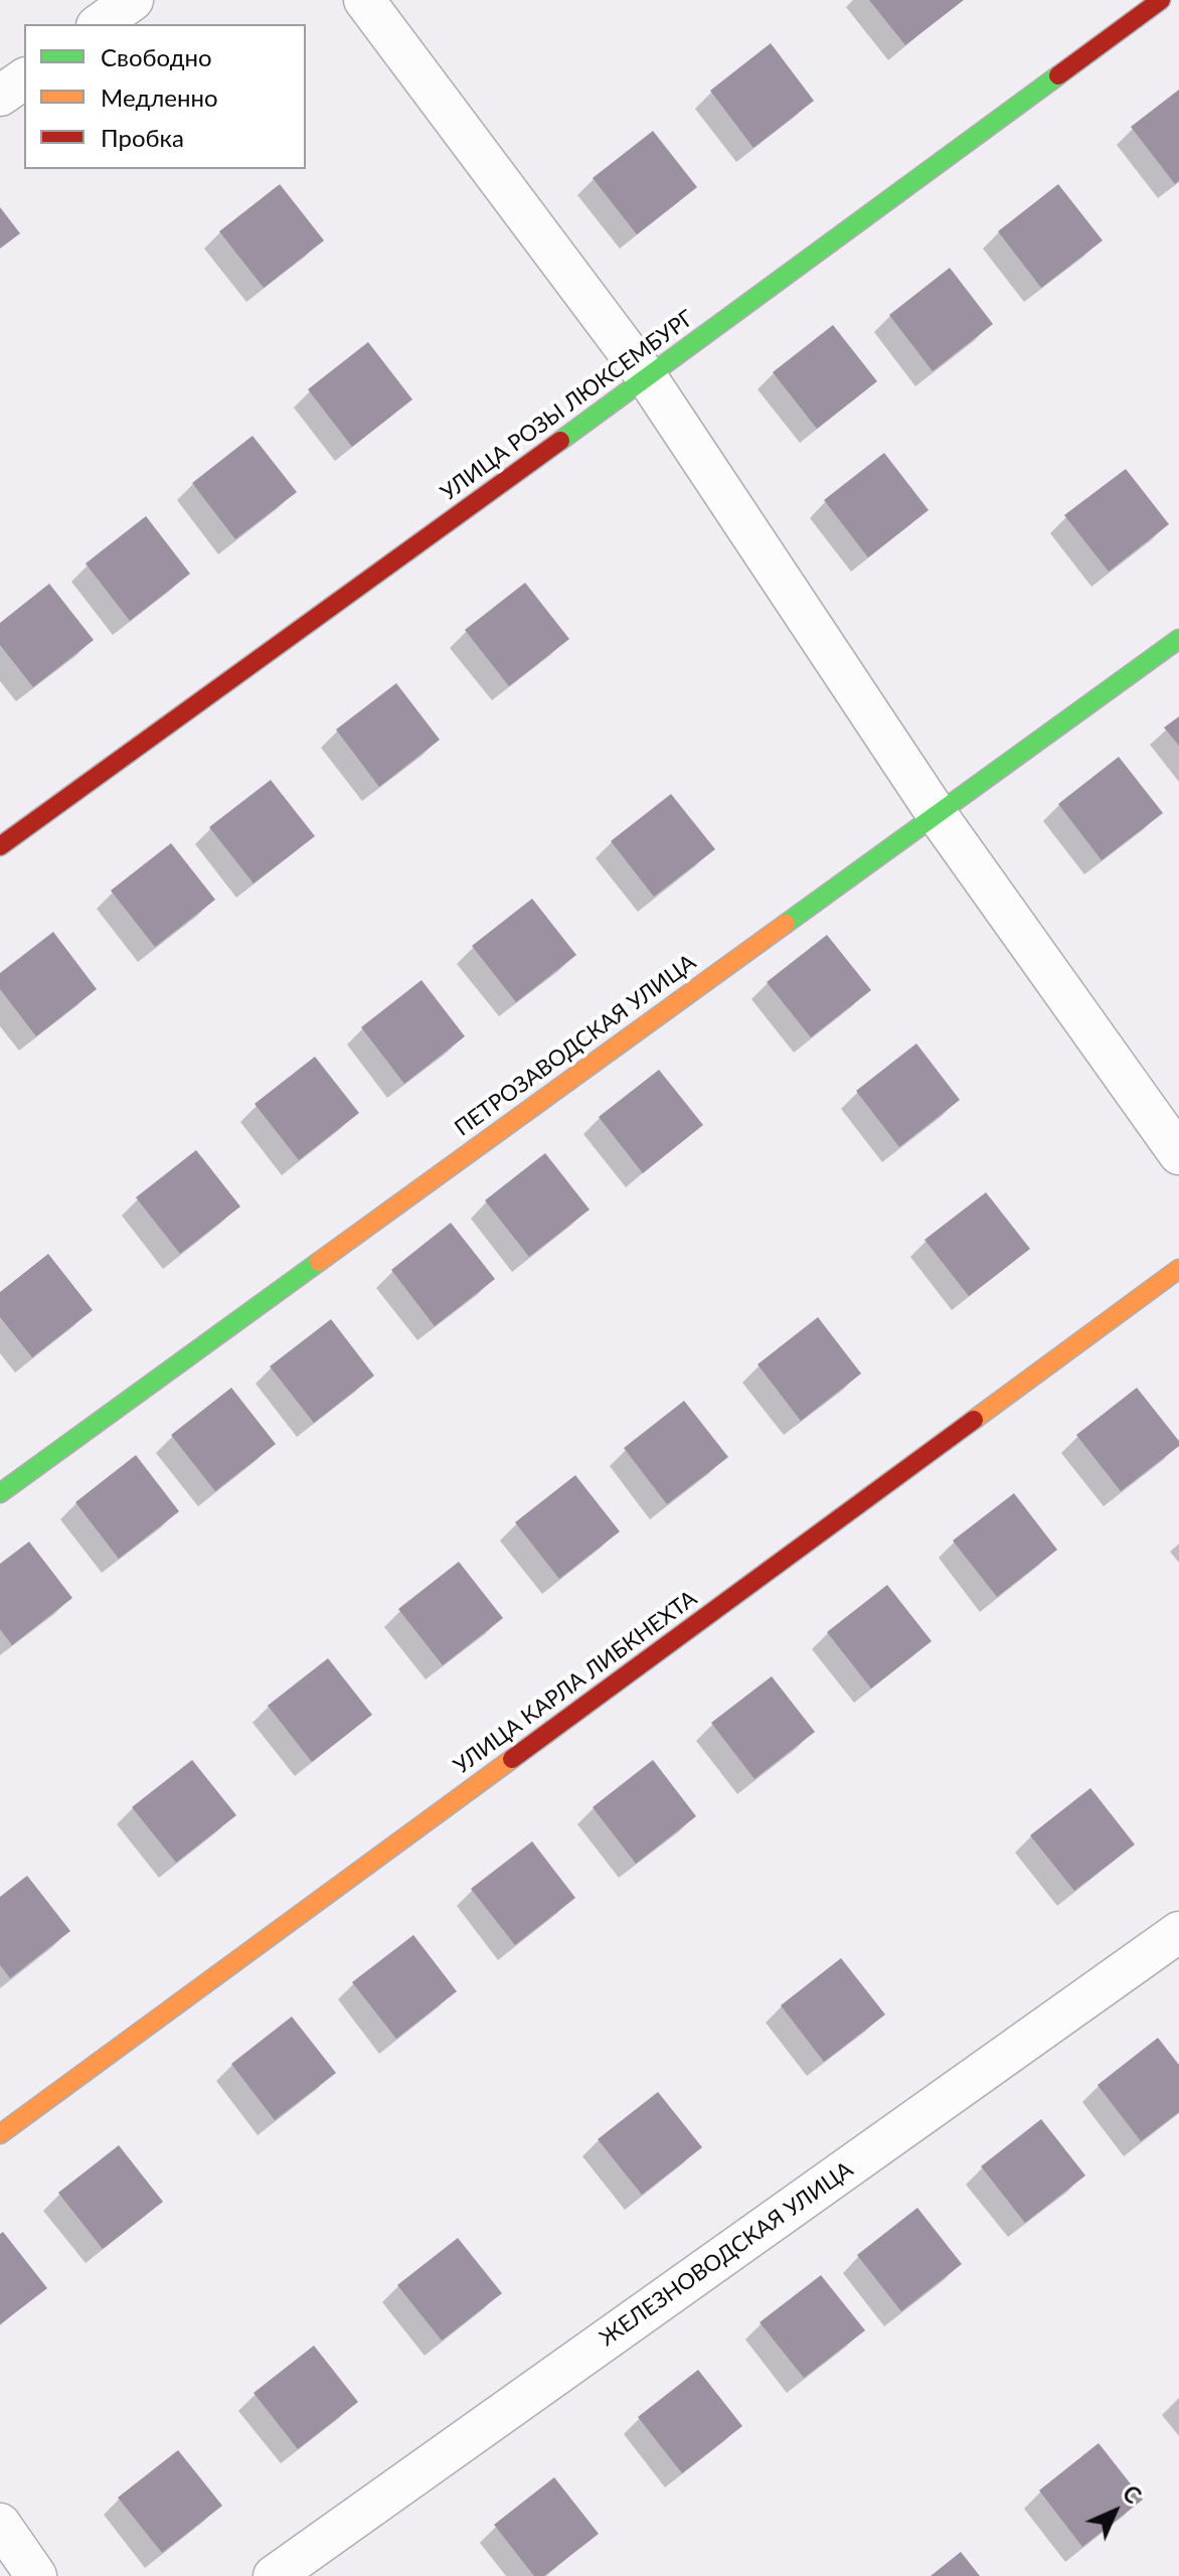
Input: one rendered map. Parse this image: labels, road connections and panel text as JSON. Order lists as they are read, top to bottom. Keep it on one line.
{"streets":{"street":["УЛИЦА РОЗЫ ЛЮКСЕМБУРГ","ПЕТРОЗАВОДСКАЯ УЛИЦА","УЛИЦА КАРЛА ЛИБКНЕХТА","ЖЕЛЕЗНОВОДСКАЯ УЛИЦА"]},"legend":["Свободно","Медленно","Пробка"],"north":"top right"}
